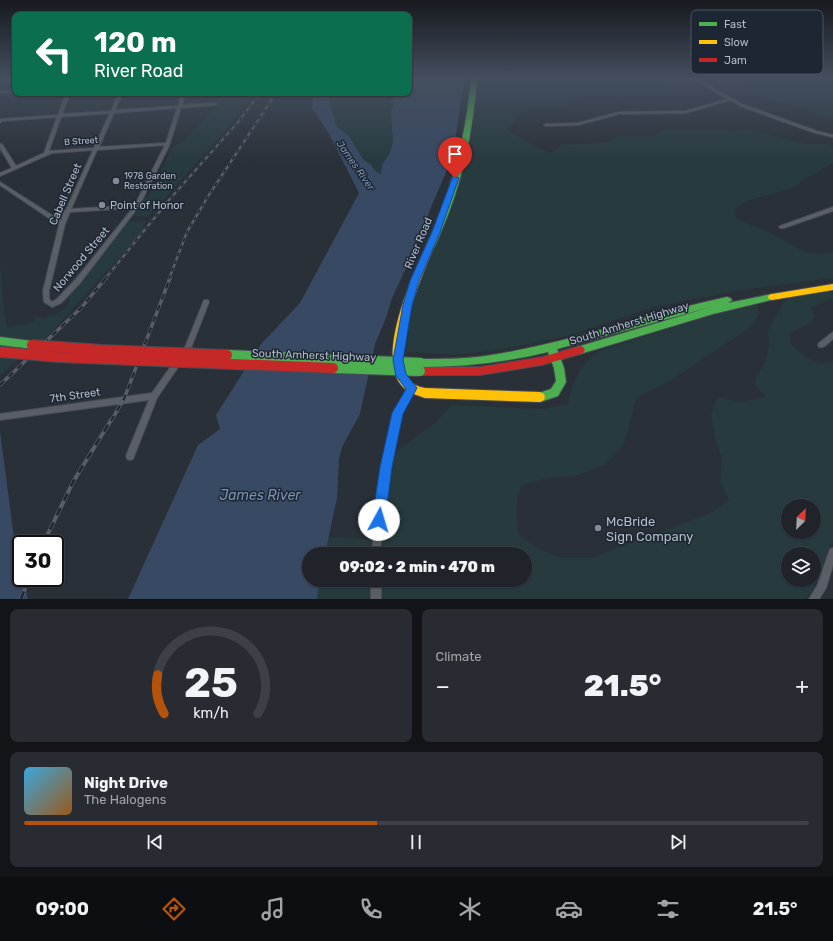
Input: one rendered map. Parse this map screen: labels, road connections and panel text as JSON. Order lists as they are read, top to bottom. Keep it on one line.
{"streets":{"main road":["River Road","South Amherst Highway"],"street":["B Street","Cabell Street","Norwood Street","7th Street"]},"crossings":[["B Street","Cabell Street"],["B Street","Norwood Street"],["Cabell Street","Norwood Street"]],"water":["James River"],"places":["1978 Garden Restoration","Point of Honor","McBride Sign Company"],"legend":["Fast","Slow","Jam"],"north":"top right","page":{"turn":["120 m","River Road"],"limit":"30","trip":"09:02 · 2 min · 470 m","tile":"Climate","heat":["−","21.5°","+"],"song":["Night Drive","The Halogens"],"tabs":["09:00","21.5°"],"gauge":["25","km/h"]}}
